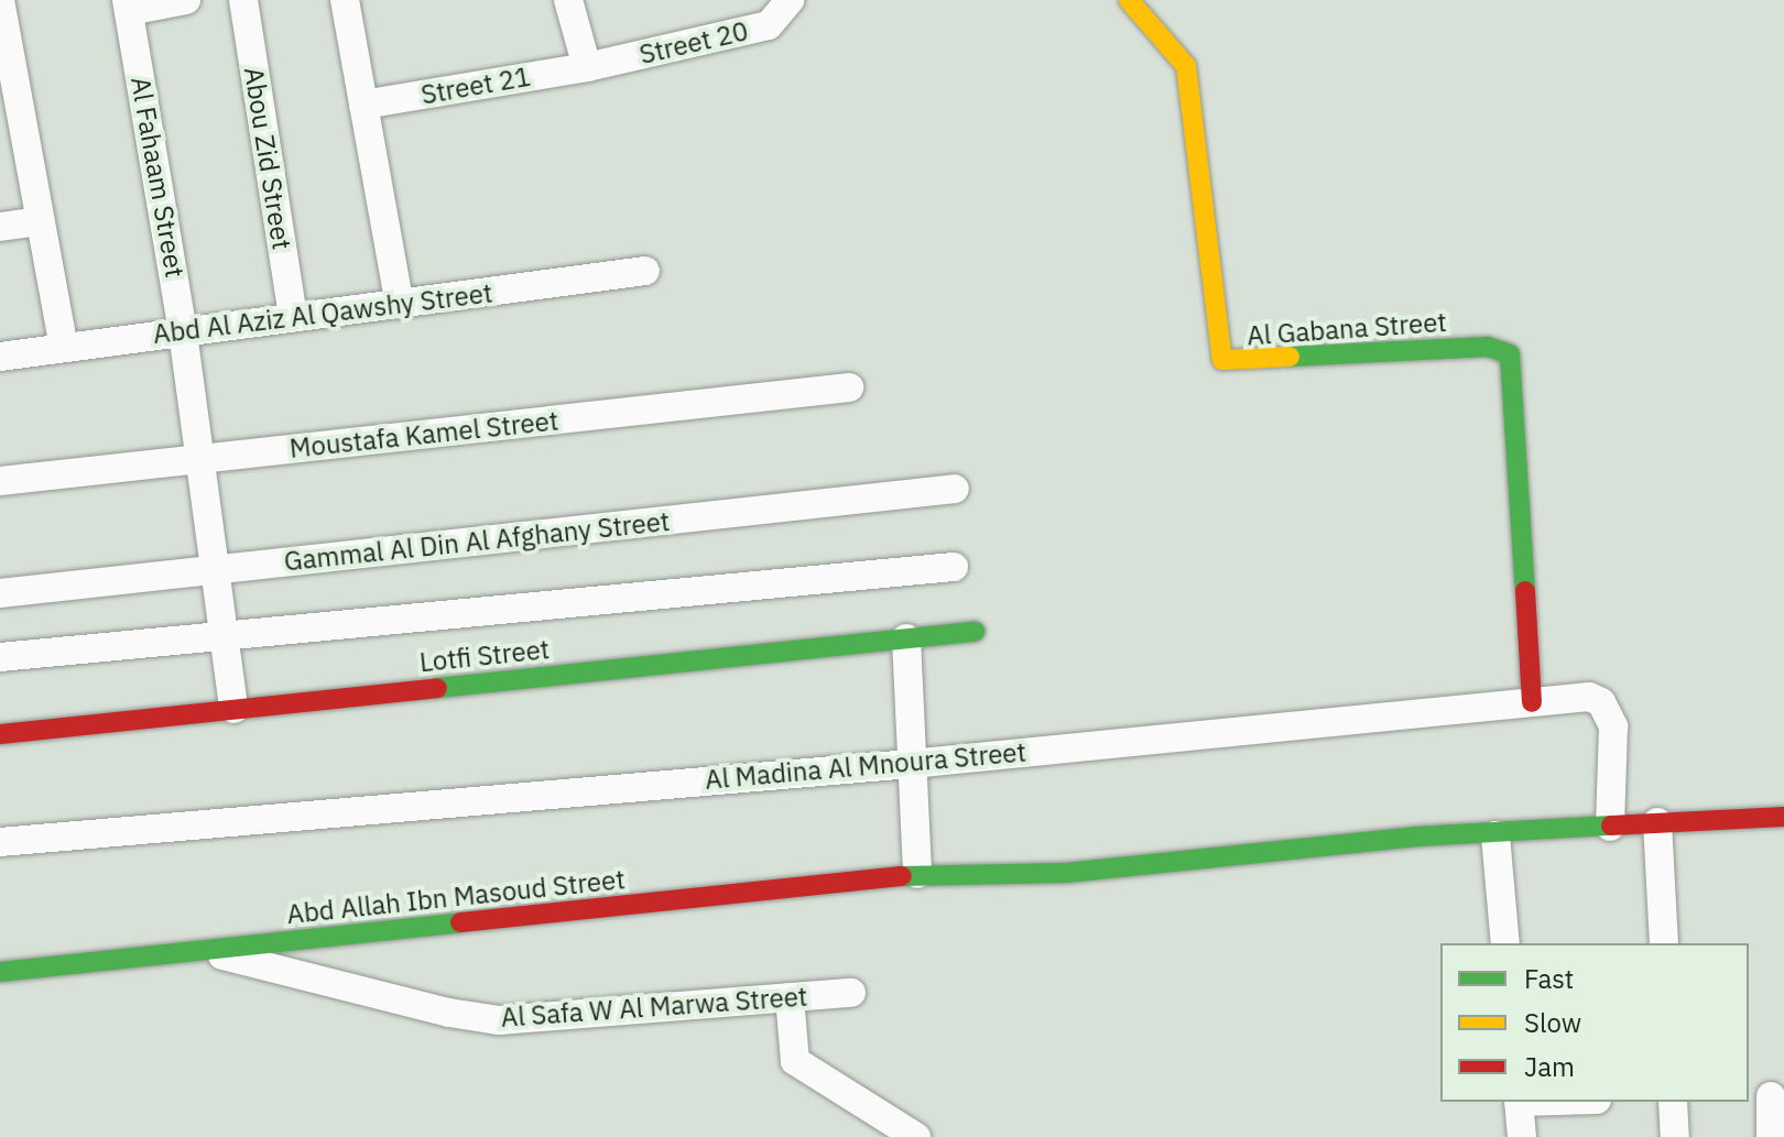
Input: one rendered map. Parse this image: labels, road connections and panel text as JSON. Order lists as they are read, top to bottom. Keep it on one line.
{"streets":{"street":["Street 20","Street 21","Abou Zid Street","Al Fahaam Street","Abd Al Aziz Al Qawshy Street","Al Gabana Street","Moustafa Kamel Street","Gammal Al Din Al Afghany Street","Lotfi Street","Al Madina Al Mnoura Street","Abd Allah Ibn Masoud Street","Al Safa W Al Marwa Street"]},"crossings":[["Street 20","Street 21"],["Abou Zid Street","Abd Al Aziz Al Qawshy Street"],["Al Fahaam Street","Abd Al Aziz Al Qawshy Street"],["Al Fahaam Street","Moustafa Kamel Street"],["Al Fahaam Street","Gammal Al Din Al Afghany Street"],["Al Fahaam Street","Lotfi Street"],["Al Gabana Street","Al Madina Al Mnoura Street"],["Al Madina Al Mnoura Street","Abd Allah Ibn Masoud Street"],["Abd Allah Ibn Masoud Street","Al Safa W Al Marwa Street"]],"legend":["Fast","Slow","Jam"]}
